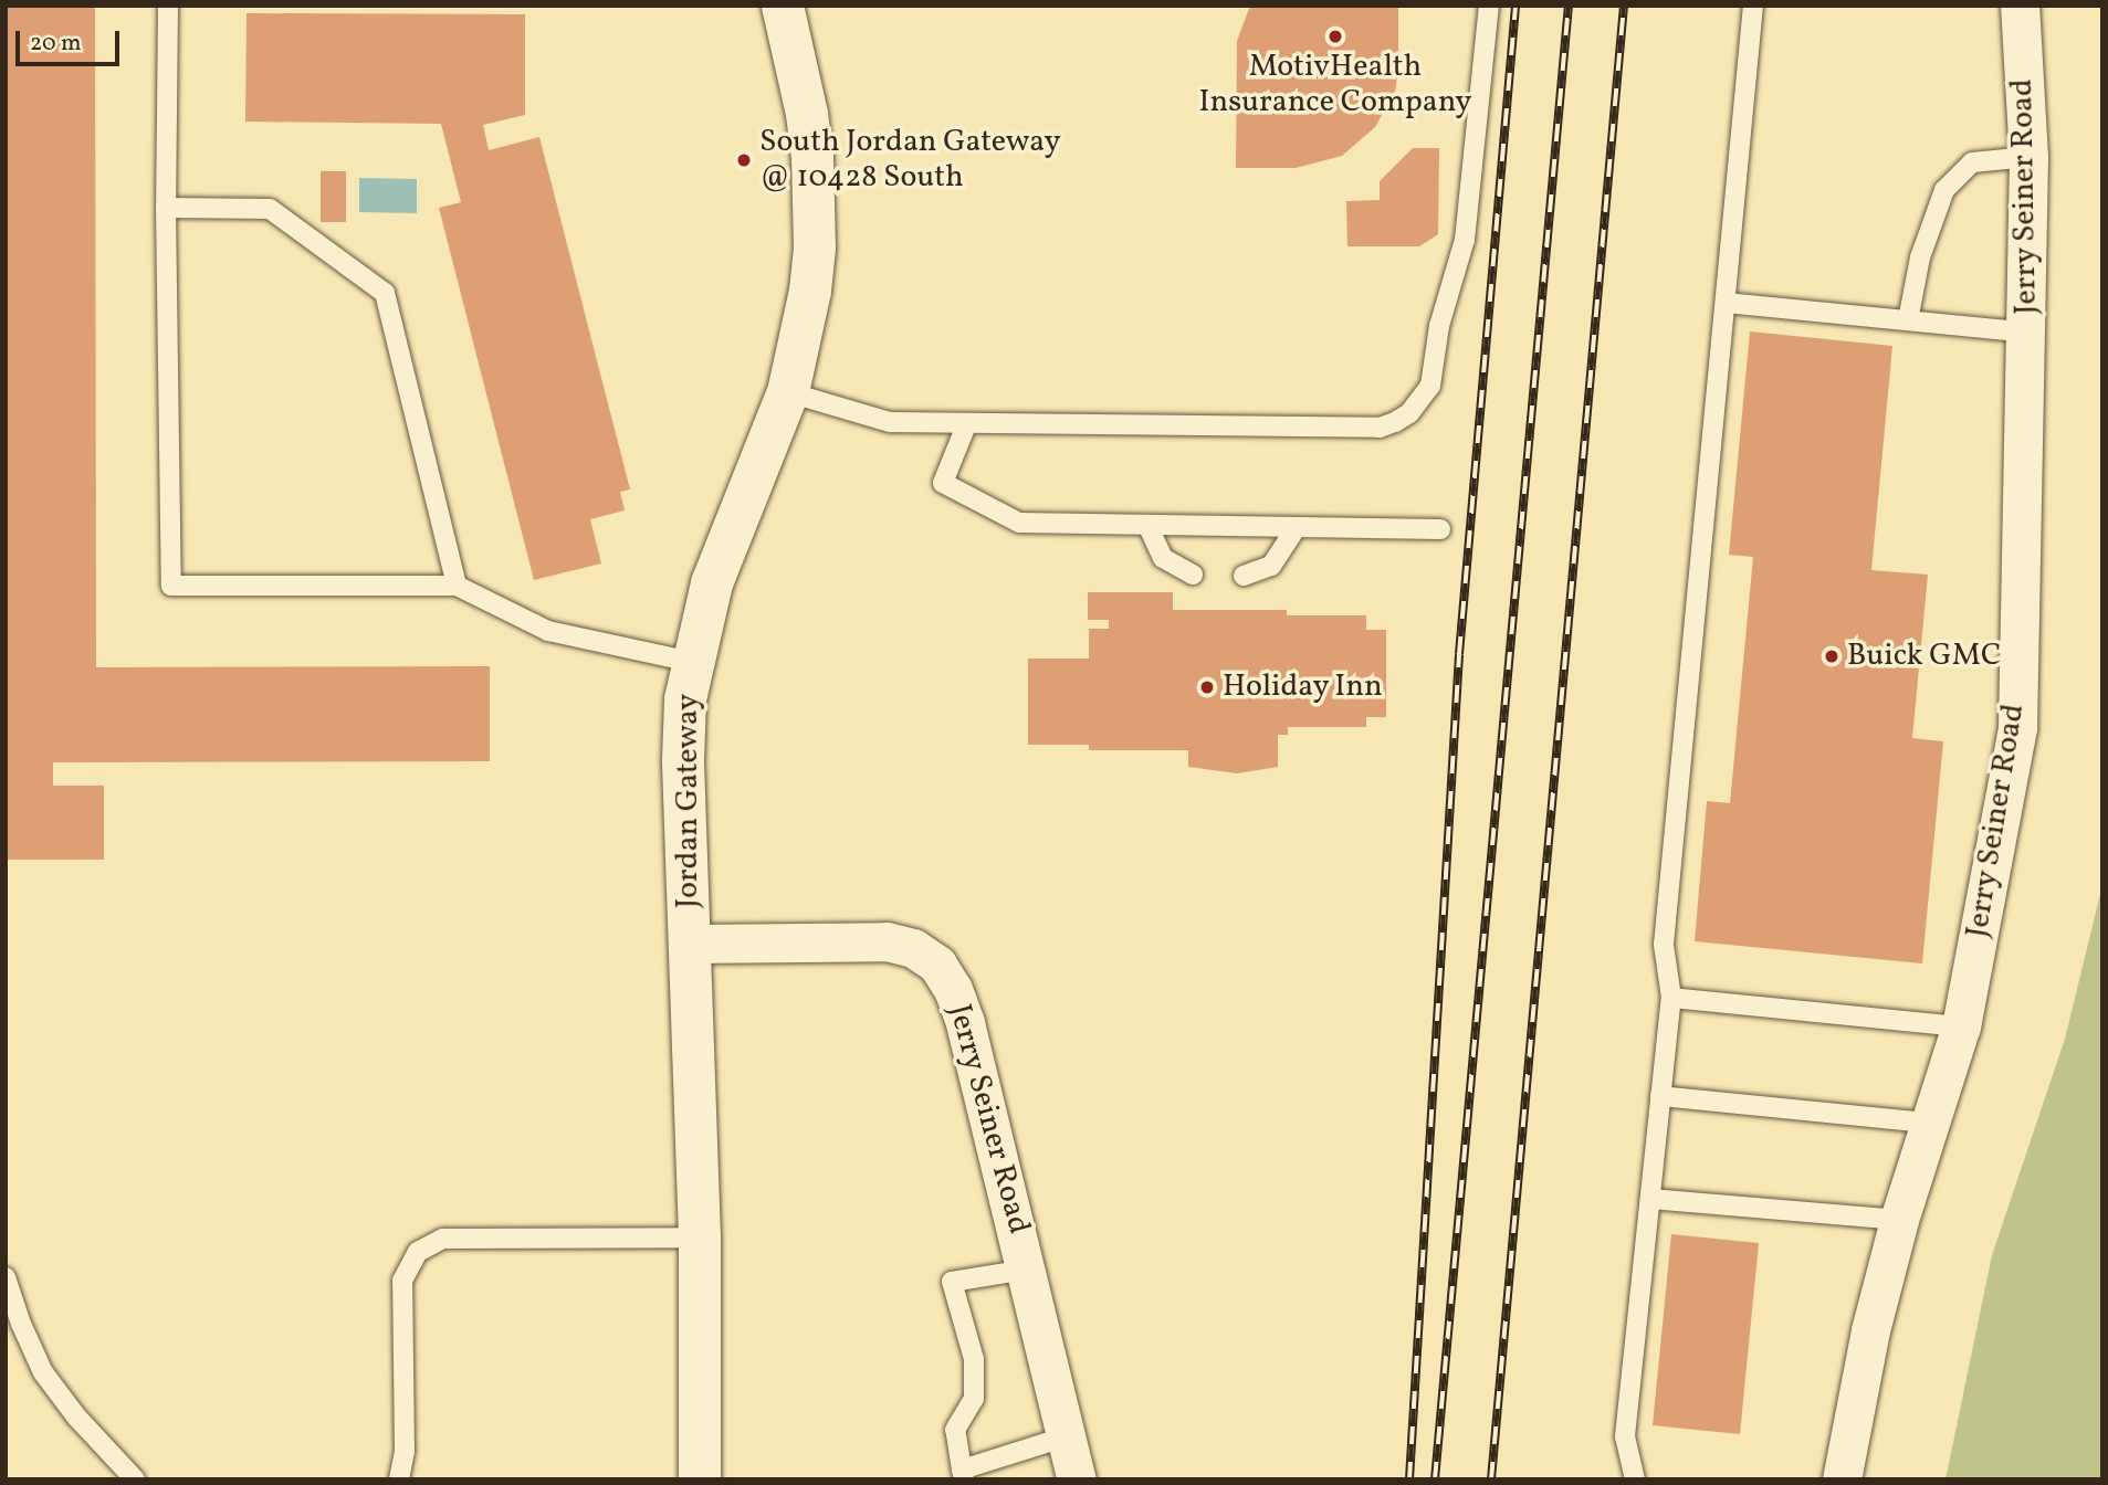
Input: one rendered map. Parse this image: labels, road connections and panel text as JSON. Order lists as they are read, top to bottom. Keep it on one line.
{"streets":{"main road":["Jordan Gateway"],"street":["Jerry Seiner Road"]},"crossings":[["Jerry Seiner Road","Jordan Gateway"]],"places":["MotivHealth Insurance Company","South Jordan Gateway @ 10428 South","Buick GMC","Holiday Inn"],"scale_bar":"20 m"}
